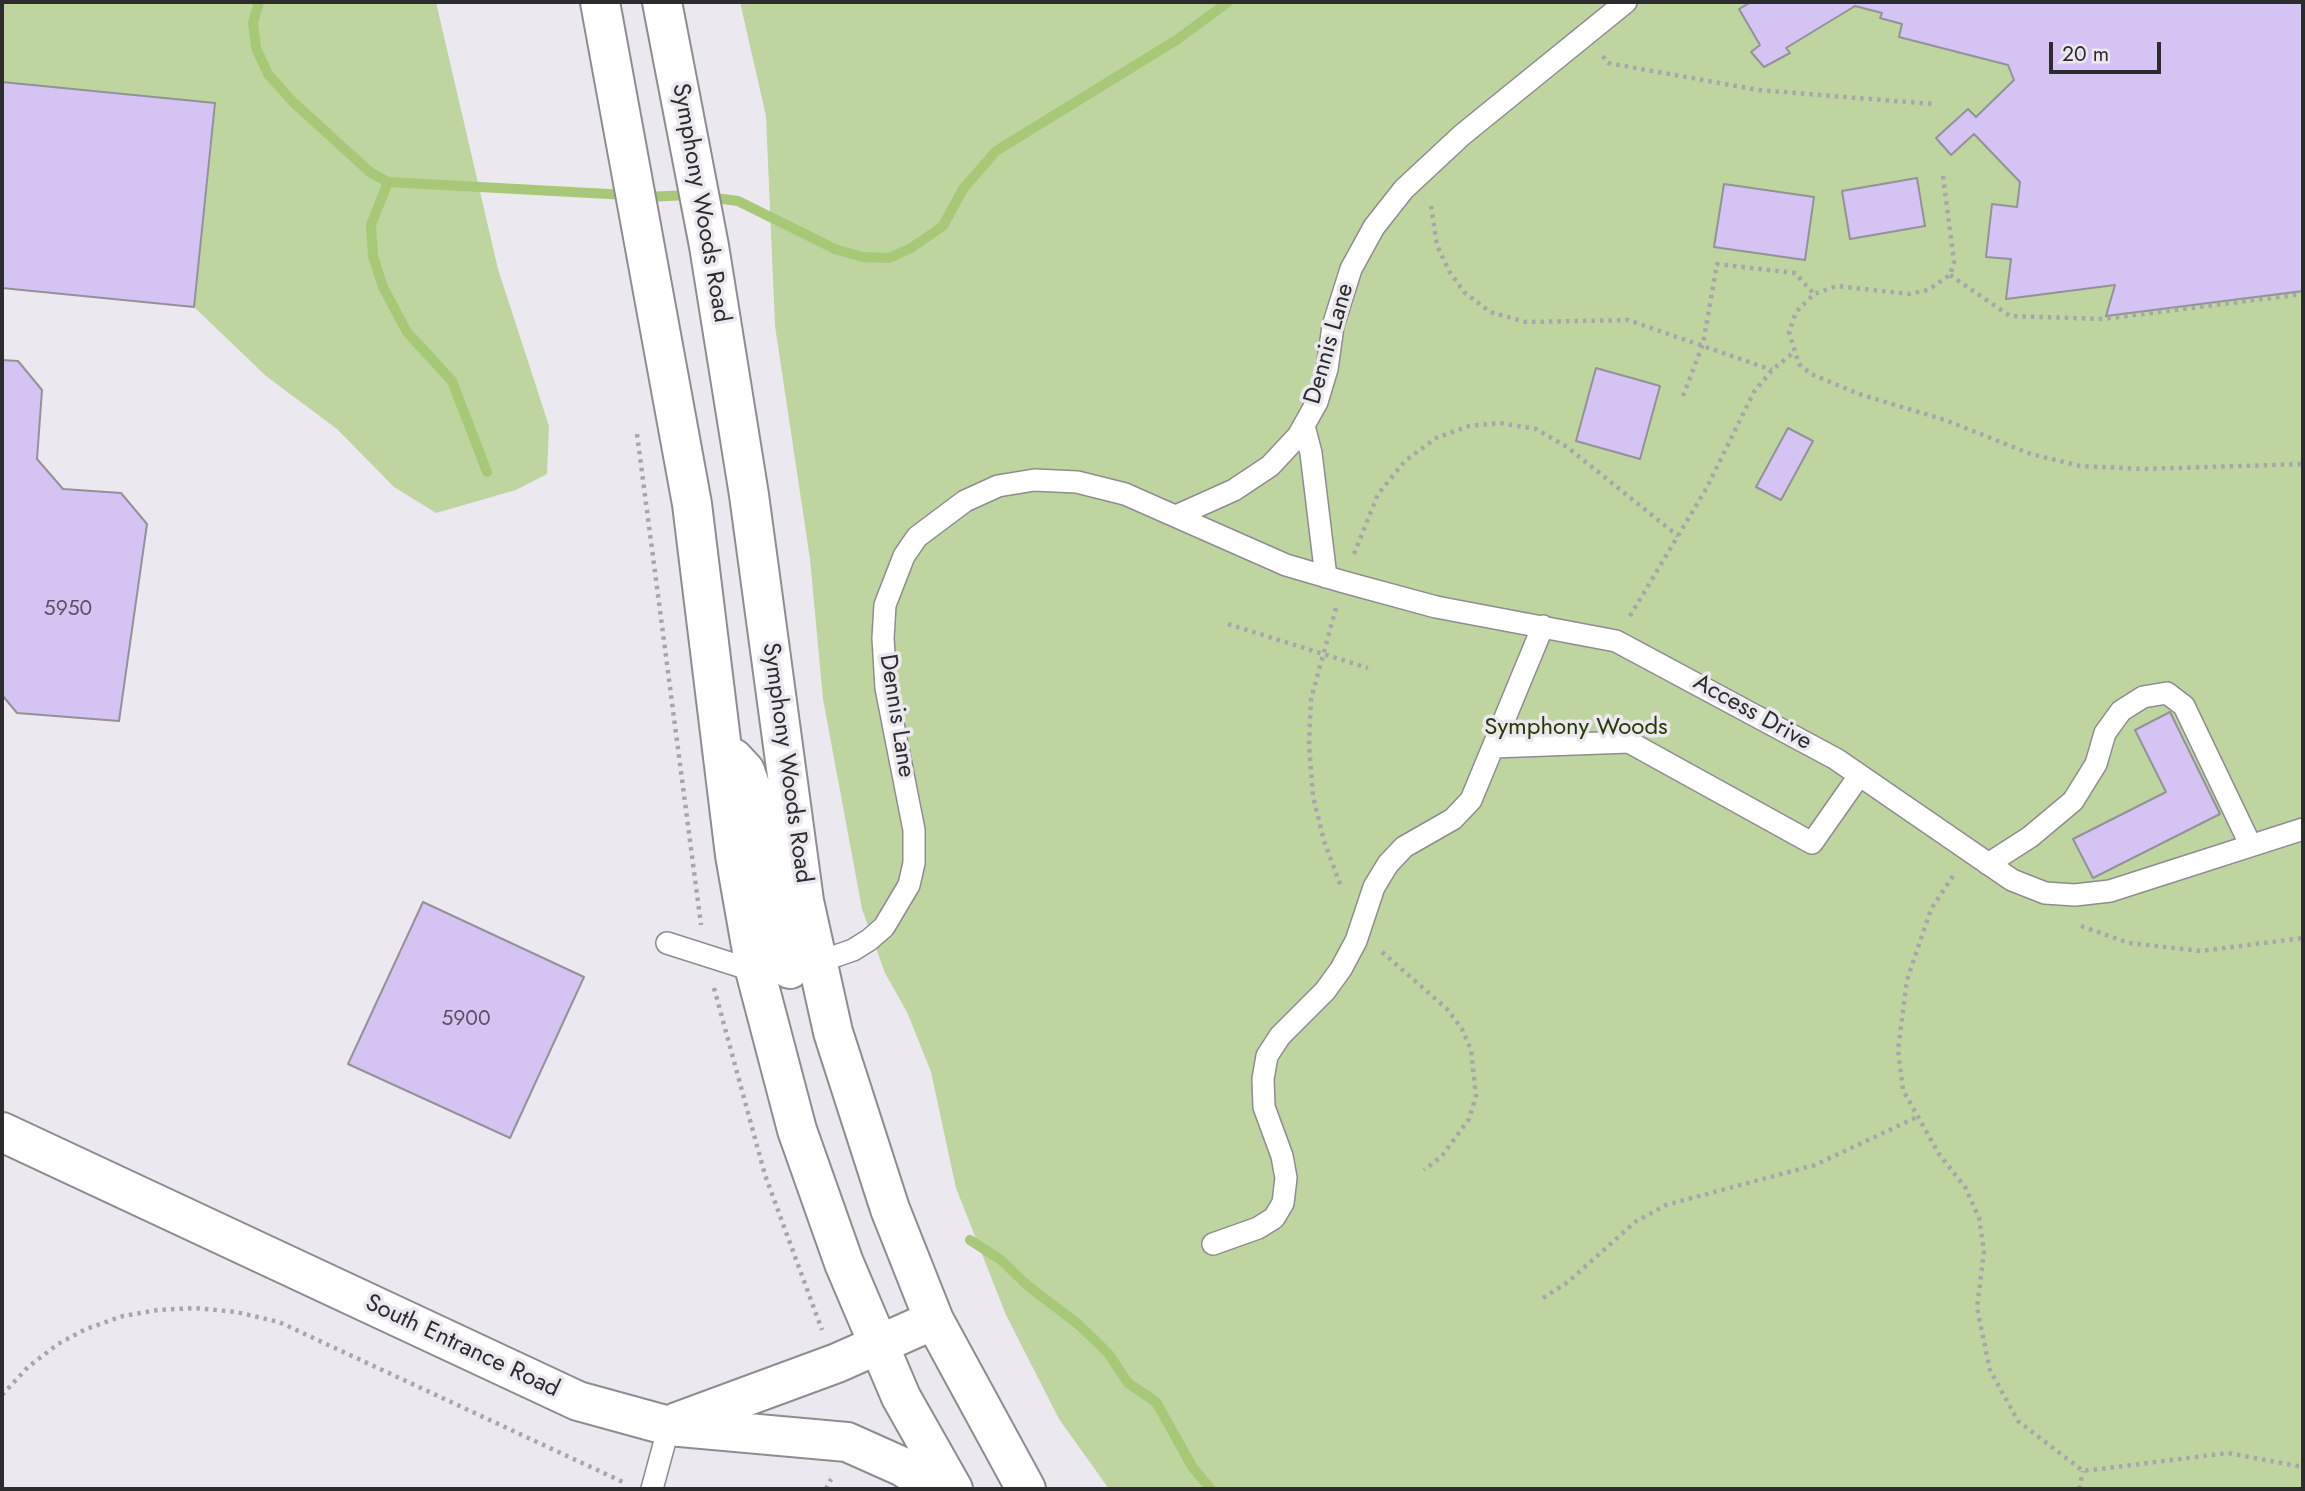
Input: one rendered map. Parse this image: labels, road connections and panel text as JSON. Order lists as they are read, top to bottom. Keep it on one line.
{"streets":{"street":["Symphony Woods Road","South Entrance Road"],"lane":["Dennis Lane","Access Drive"]},"crossings":[["Symphony Woods Road","Dennis Lane"],["Dennis Lane","Access Drive"]],"parks":["Symphony Woods"],"house_numbers":["5950","5900"],"scale_bar":"20 m"}
